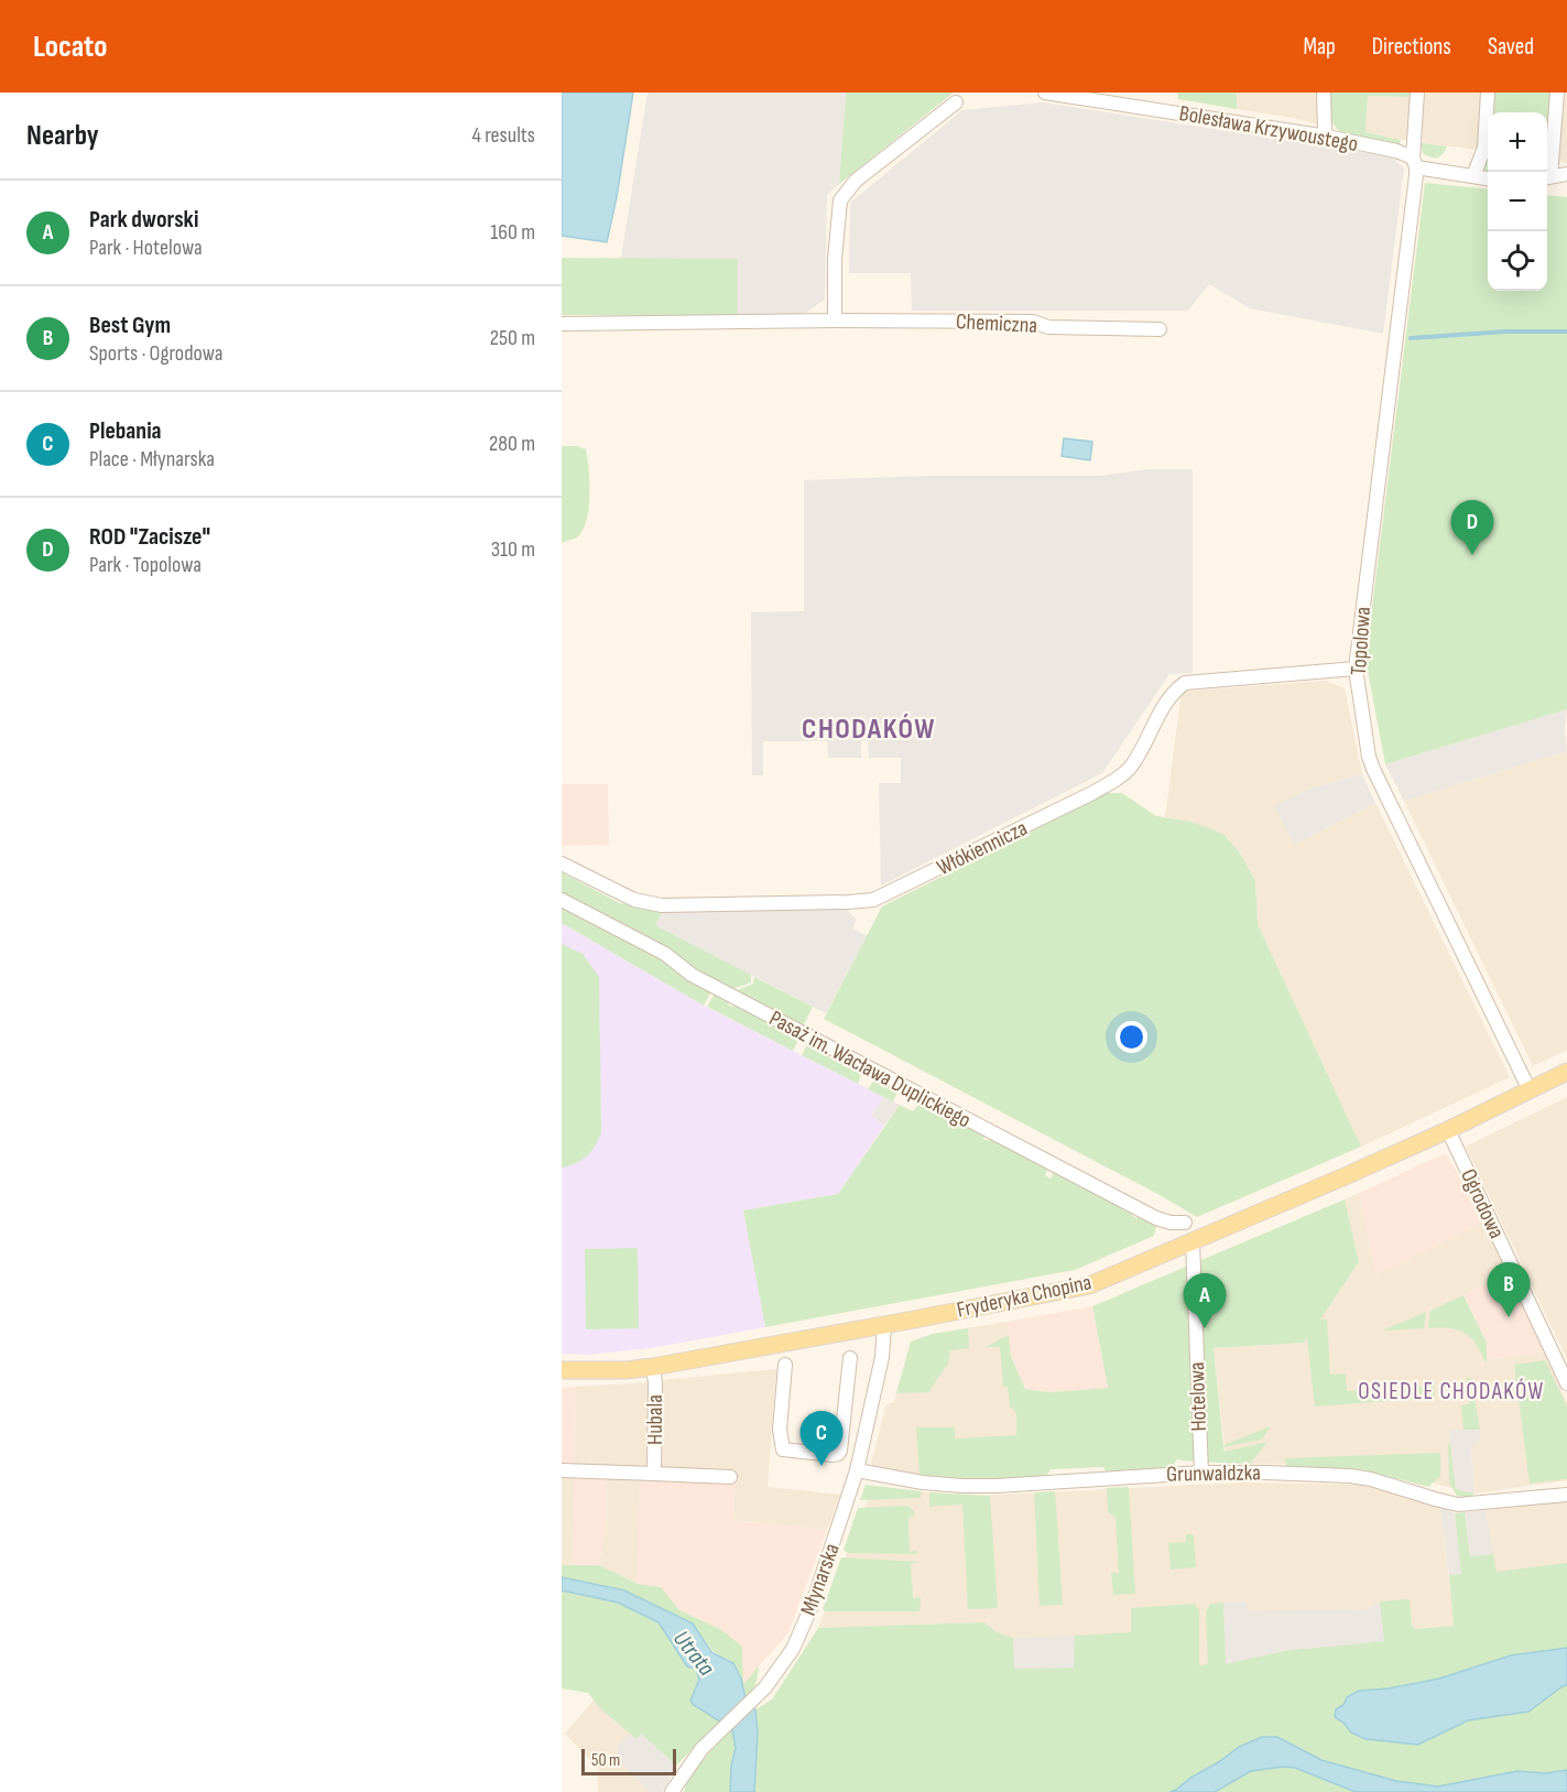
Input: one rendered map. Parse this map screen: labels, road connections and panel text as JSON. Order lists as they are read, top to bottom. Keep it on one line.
{"streets":{"main road":["Fryderyka Chopina"],"street":["Bolesława Krzywoustego","Chemiczna","Topolowa","Włókiennicza","Pasaż im. Wacława Duplickiego","Ogrodowa","Hotelowa","Hubala","Grunwaldzka","Młynarska"]},"crossings":[["Bolesława Krzywoustego","Topolowa"],["Topolowa","Włókiennicza"],["Topolowa","Fryderyka Chopina"],["Ogrodowa","Fryderyka Chopina"],["Fryderyka Chopina","Hotelowa"],["Fryderyka Chopina","Hubala"],["Fryderyka Chopina","Młynarska"],["Hotelowa","Grunwaldzka"],["Grunwaldzka","Młynarska"]],"districts":["CHODAKÓW","OSIEDLE CHODAKÓW"],"water":["Utrata"],"scale_bar":"50 m","page":{"header":"Locato","nav":["Map","Directions","Saved"],"heading":["Nearby","4 results"],"map_buttons":["+","−"],"list":[{"mark":"A","name":"Park dworski","note":"Park · Hotelowa","value":"160 m"},{"mark":"B","name":"Best Gym","note":"Sports · Ogrodowa","value":"250 m"},{"mark":"C","name":"Plebania","note":"Place · Młynarska","value":"280 m"},{"mark":"D","name":"ROD \"Zacisze\"","note":"Park · Topolowa","value":"310 m"}],"pins":["D","B","A","C"],"scale":"50 m"}}
